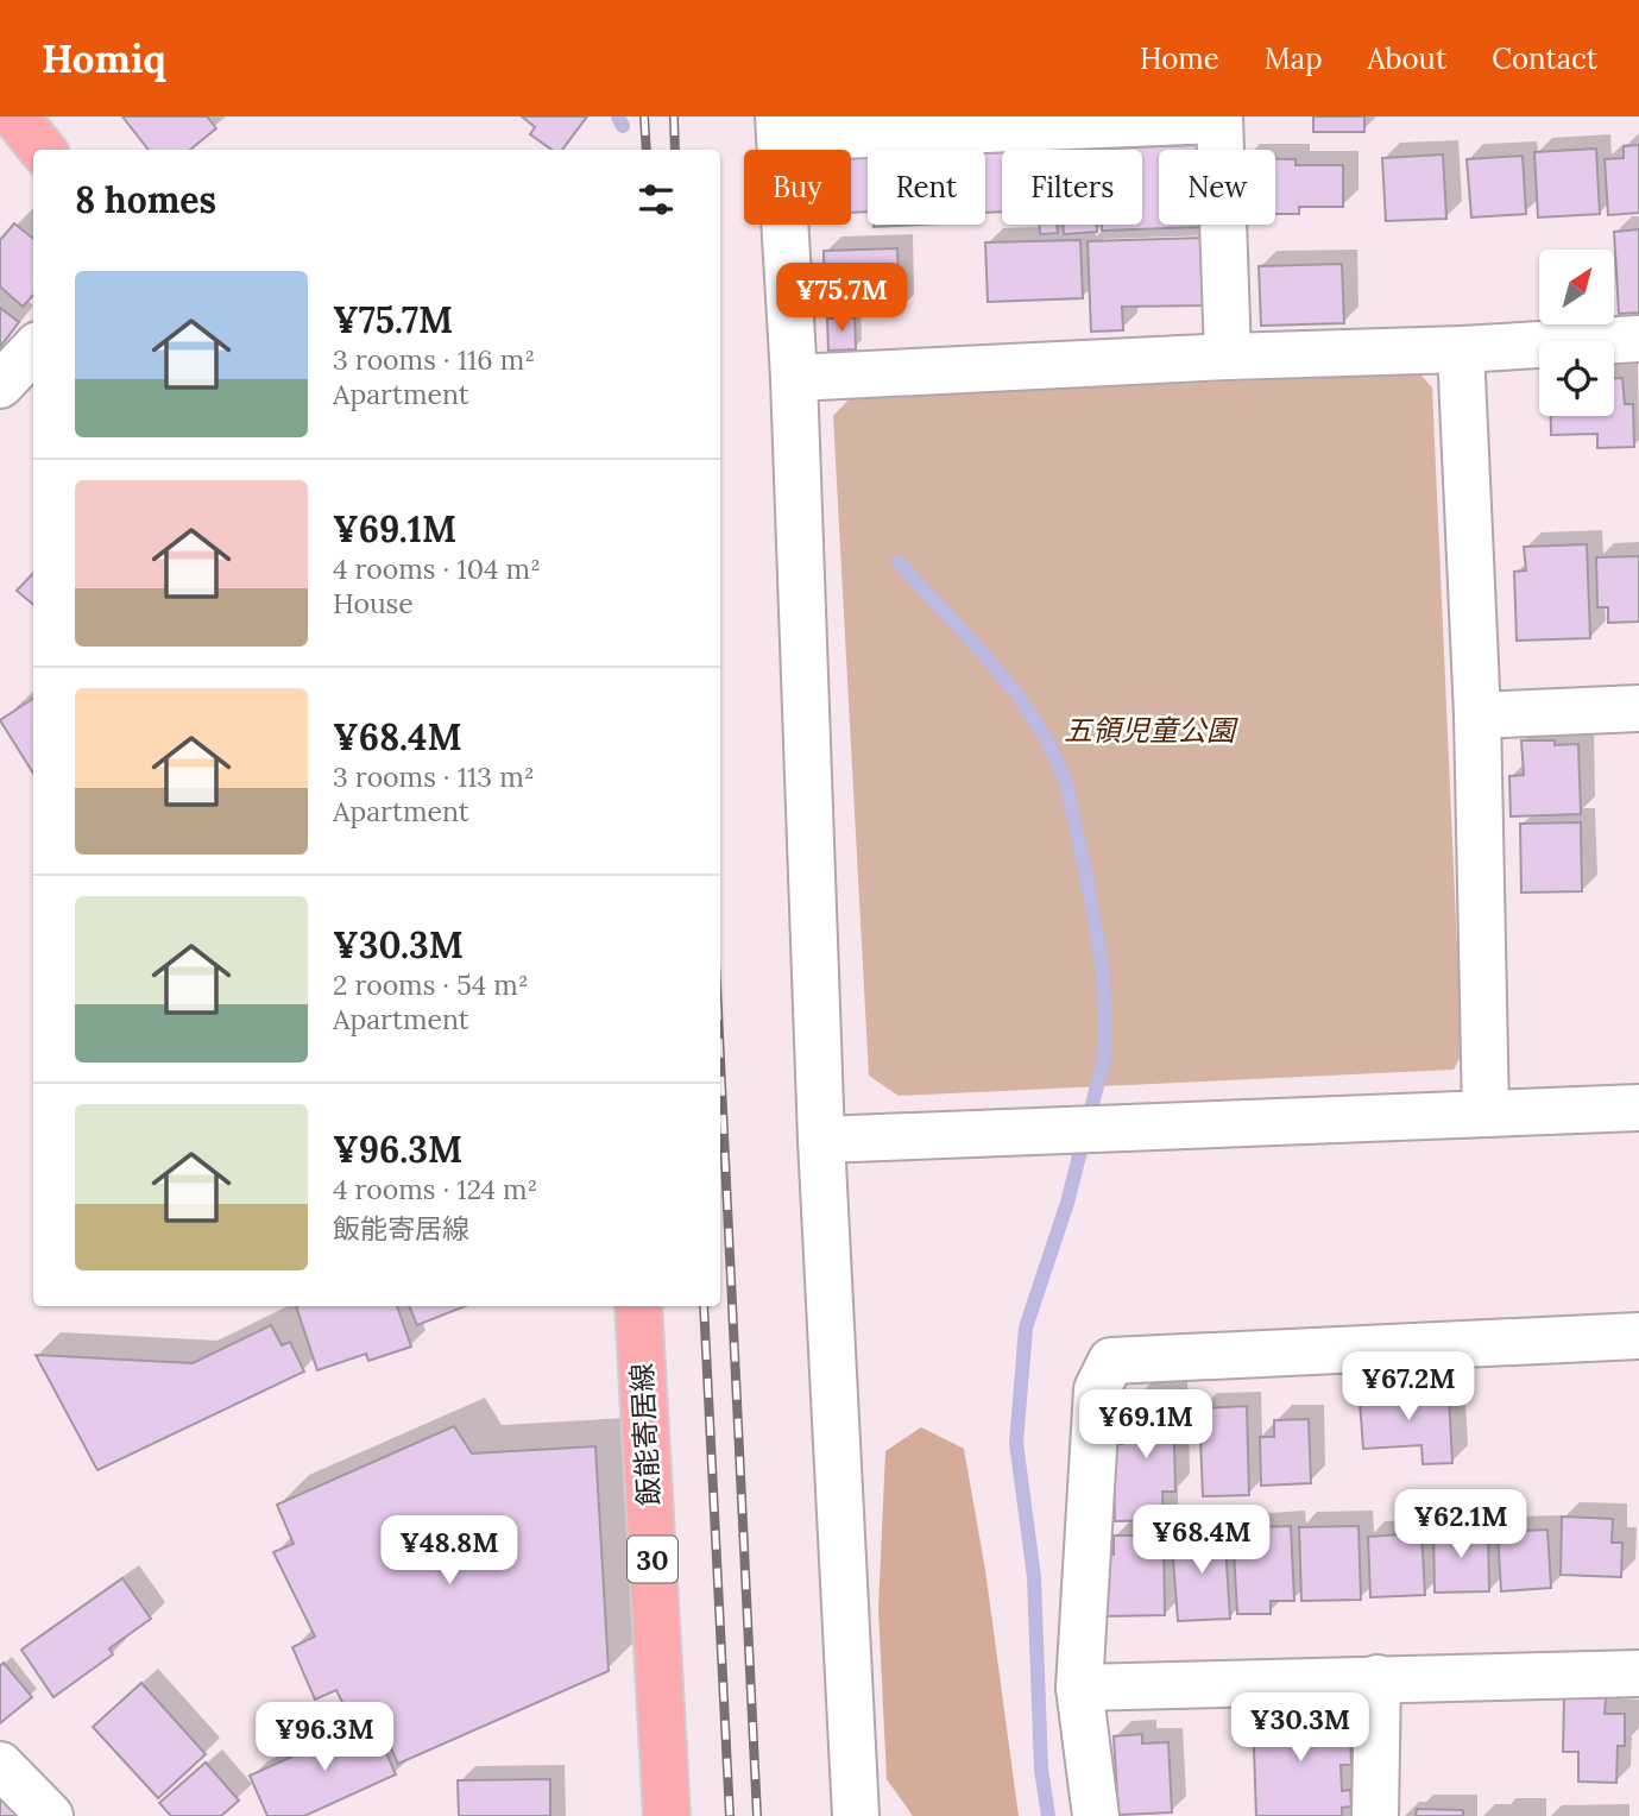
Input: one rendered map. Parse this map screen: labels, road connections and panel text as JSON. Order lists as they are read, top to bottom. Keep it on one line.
{"streets":{"main road":["飯能寄居線","30"]},"parks":["五領児童公園"],"north":"top right","page":{"header":"Homiq","nav":["Home","Map","About","Contact"],"chip":["Buy","Rent","Filters","New"],"heading":"8 homes","list":[{"name":"¥75.7M","note":"3 rooms · 116 m² · Apartment"},{"name":"¥69.1M","note":"4 rooms · 104 m² · House"},{"name":"¥68.4M","note":"3 rooms · 113 m² · Apartment"},{"name":"¥30.3M","note":"2 rooms · 54 m² · Apartment"},{"name":"¥96.3M","note":"4 rooms · 124 m² · 飯能寄居線"}],"price":["¥75.7M","¥67.2M","¥69.1M","¥62.1M","¥68.4M","¥48.8M","¥30.3M","¥96.3M"]}}
